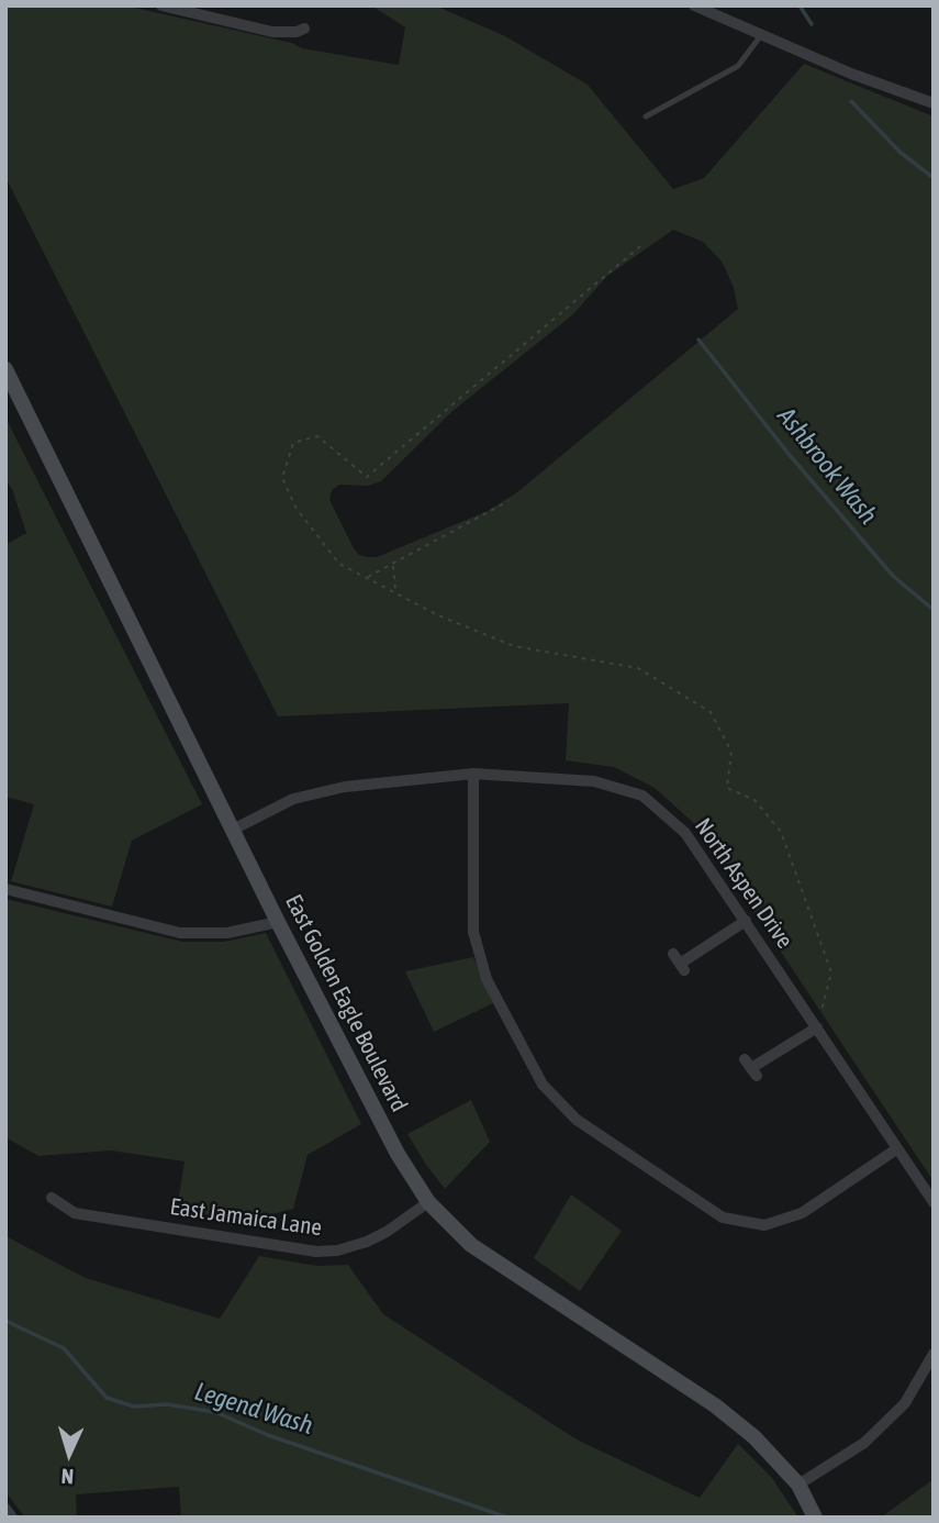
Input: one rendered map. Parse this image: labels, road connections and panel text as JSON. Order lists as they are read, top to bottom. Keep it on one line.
{"streets":{"street":["North Aspen Drive","East Golden Eagle Boulevard","East Jamaica Lane"]},"crossings":[["North Aspen Drive","East Golden Eagle Boulevard"],["East Golden Eagle Boulevard","East Jamaica Lane"]],"water":["Ashbrook Wash","Legend Wash"],"north":"bottom"}
